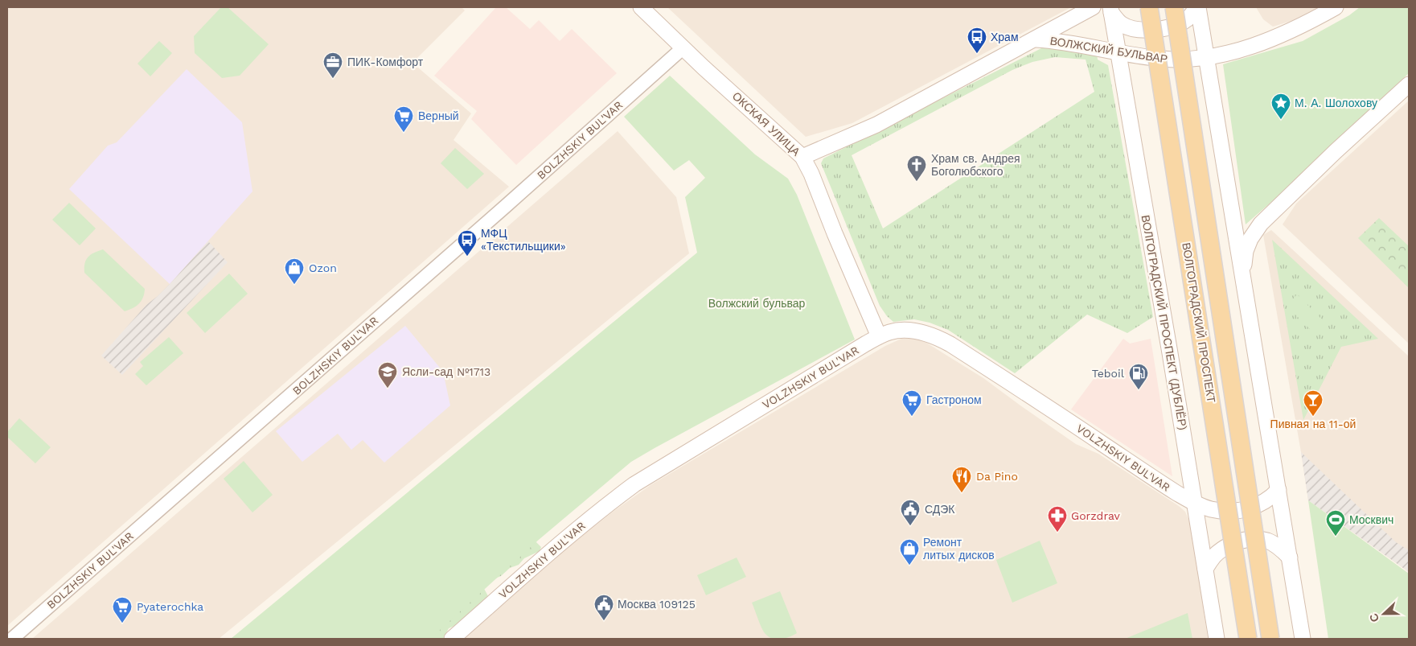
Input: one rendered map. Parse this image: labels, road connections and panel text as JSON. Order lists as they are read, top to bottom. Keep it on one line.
{"streets":{"main road":["ВОЛЖСКИЙ БУЛЬВАР","ОКСКАЯ УЛИЦА","ВОЛГОГРАДСКИЙ ПРОСПЕКТ (ДУБЛЁР)","ВОЛГОГРАДСКИЙ ПРОСПЕКТ","VOLZHSKIY BUL'VAR"]},"crossings":[["ВОЛЖСКИЙ БУЛЬВАР","ОКСКАЯ УЛИЦА"],["ВОЛЖСКИЙ БУЛЬВАР","ВОЛГОГРАДСКИЙ ПРОСПЕКТ (ДУБЛЁР)"],["ОКСКАЯ УЛИЦА","VOLZHSKIY BUL'VAR"],["ВОЛГОГРАДСКИЙ ПРОСПЕКТ (ДУБЛЁР)","VOLZHSKIY BUL'VAR"]],"parks":["Волжский бульвар"],"places":{"bus stop":["Храм","МФЦ «Текстильщики»"],"office":["ПИК-Комфорт"],"place":["М. А. Шолохову"],"supermarket":["Верный","Гастроном","Pyaterochka"],"church":["Храм св. Андрея Боголюбского"],"shop":["Ozon","Ремонт литых дисков"],"school or university":["Ясли-сад №1713"],"fuel station":["Teboil"],"bar":["Пивная на 11-ой"],"restaurant":["Da Pino"],"public building":["СДЭК","Москва 109125"],"pharmacy":["Gorzdrav"],"sports":["Москвич"]},"north":"left"}
